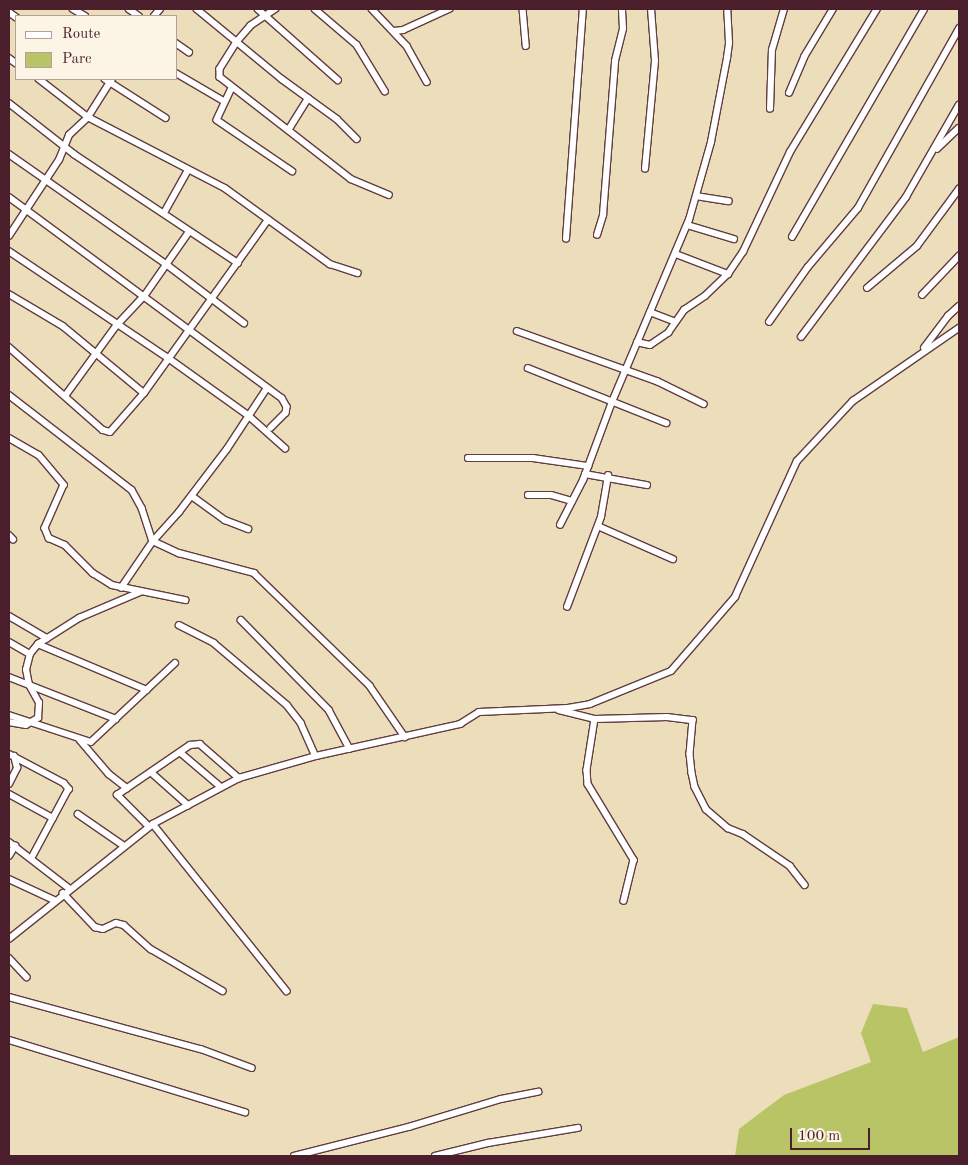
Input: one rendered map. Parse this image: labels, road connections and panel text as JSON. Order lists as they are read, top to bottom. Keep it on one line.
{"legend":["Route","Parc"],"scale_bar":"100 m"}
